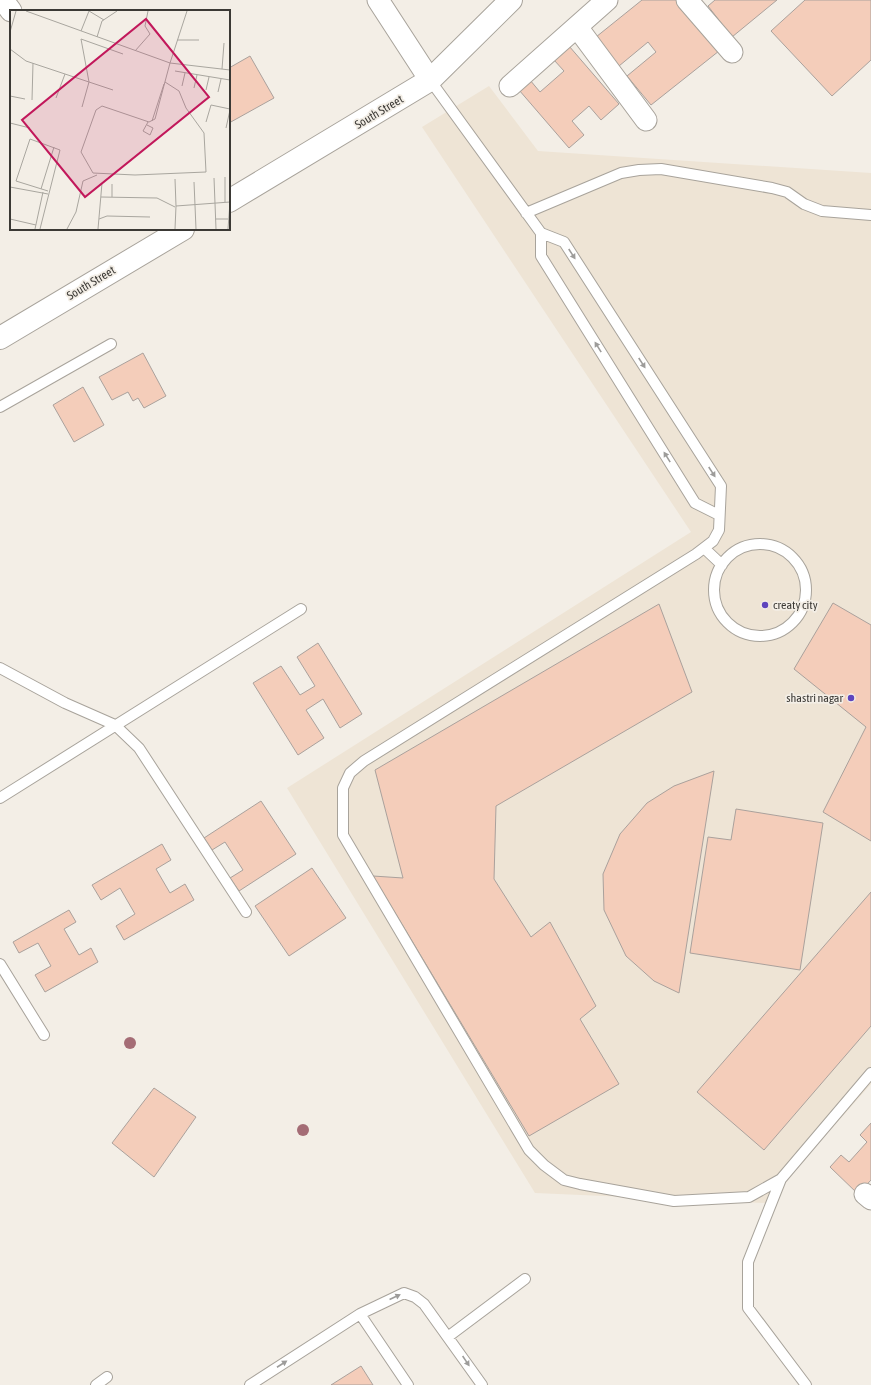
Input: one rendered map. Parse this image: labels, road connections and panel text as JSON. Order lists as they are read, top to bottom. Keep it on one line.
{"streets":{"street":["South Street"]},"places":["creaty city","shastri nagar"]}
